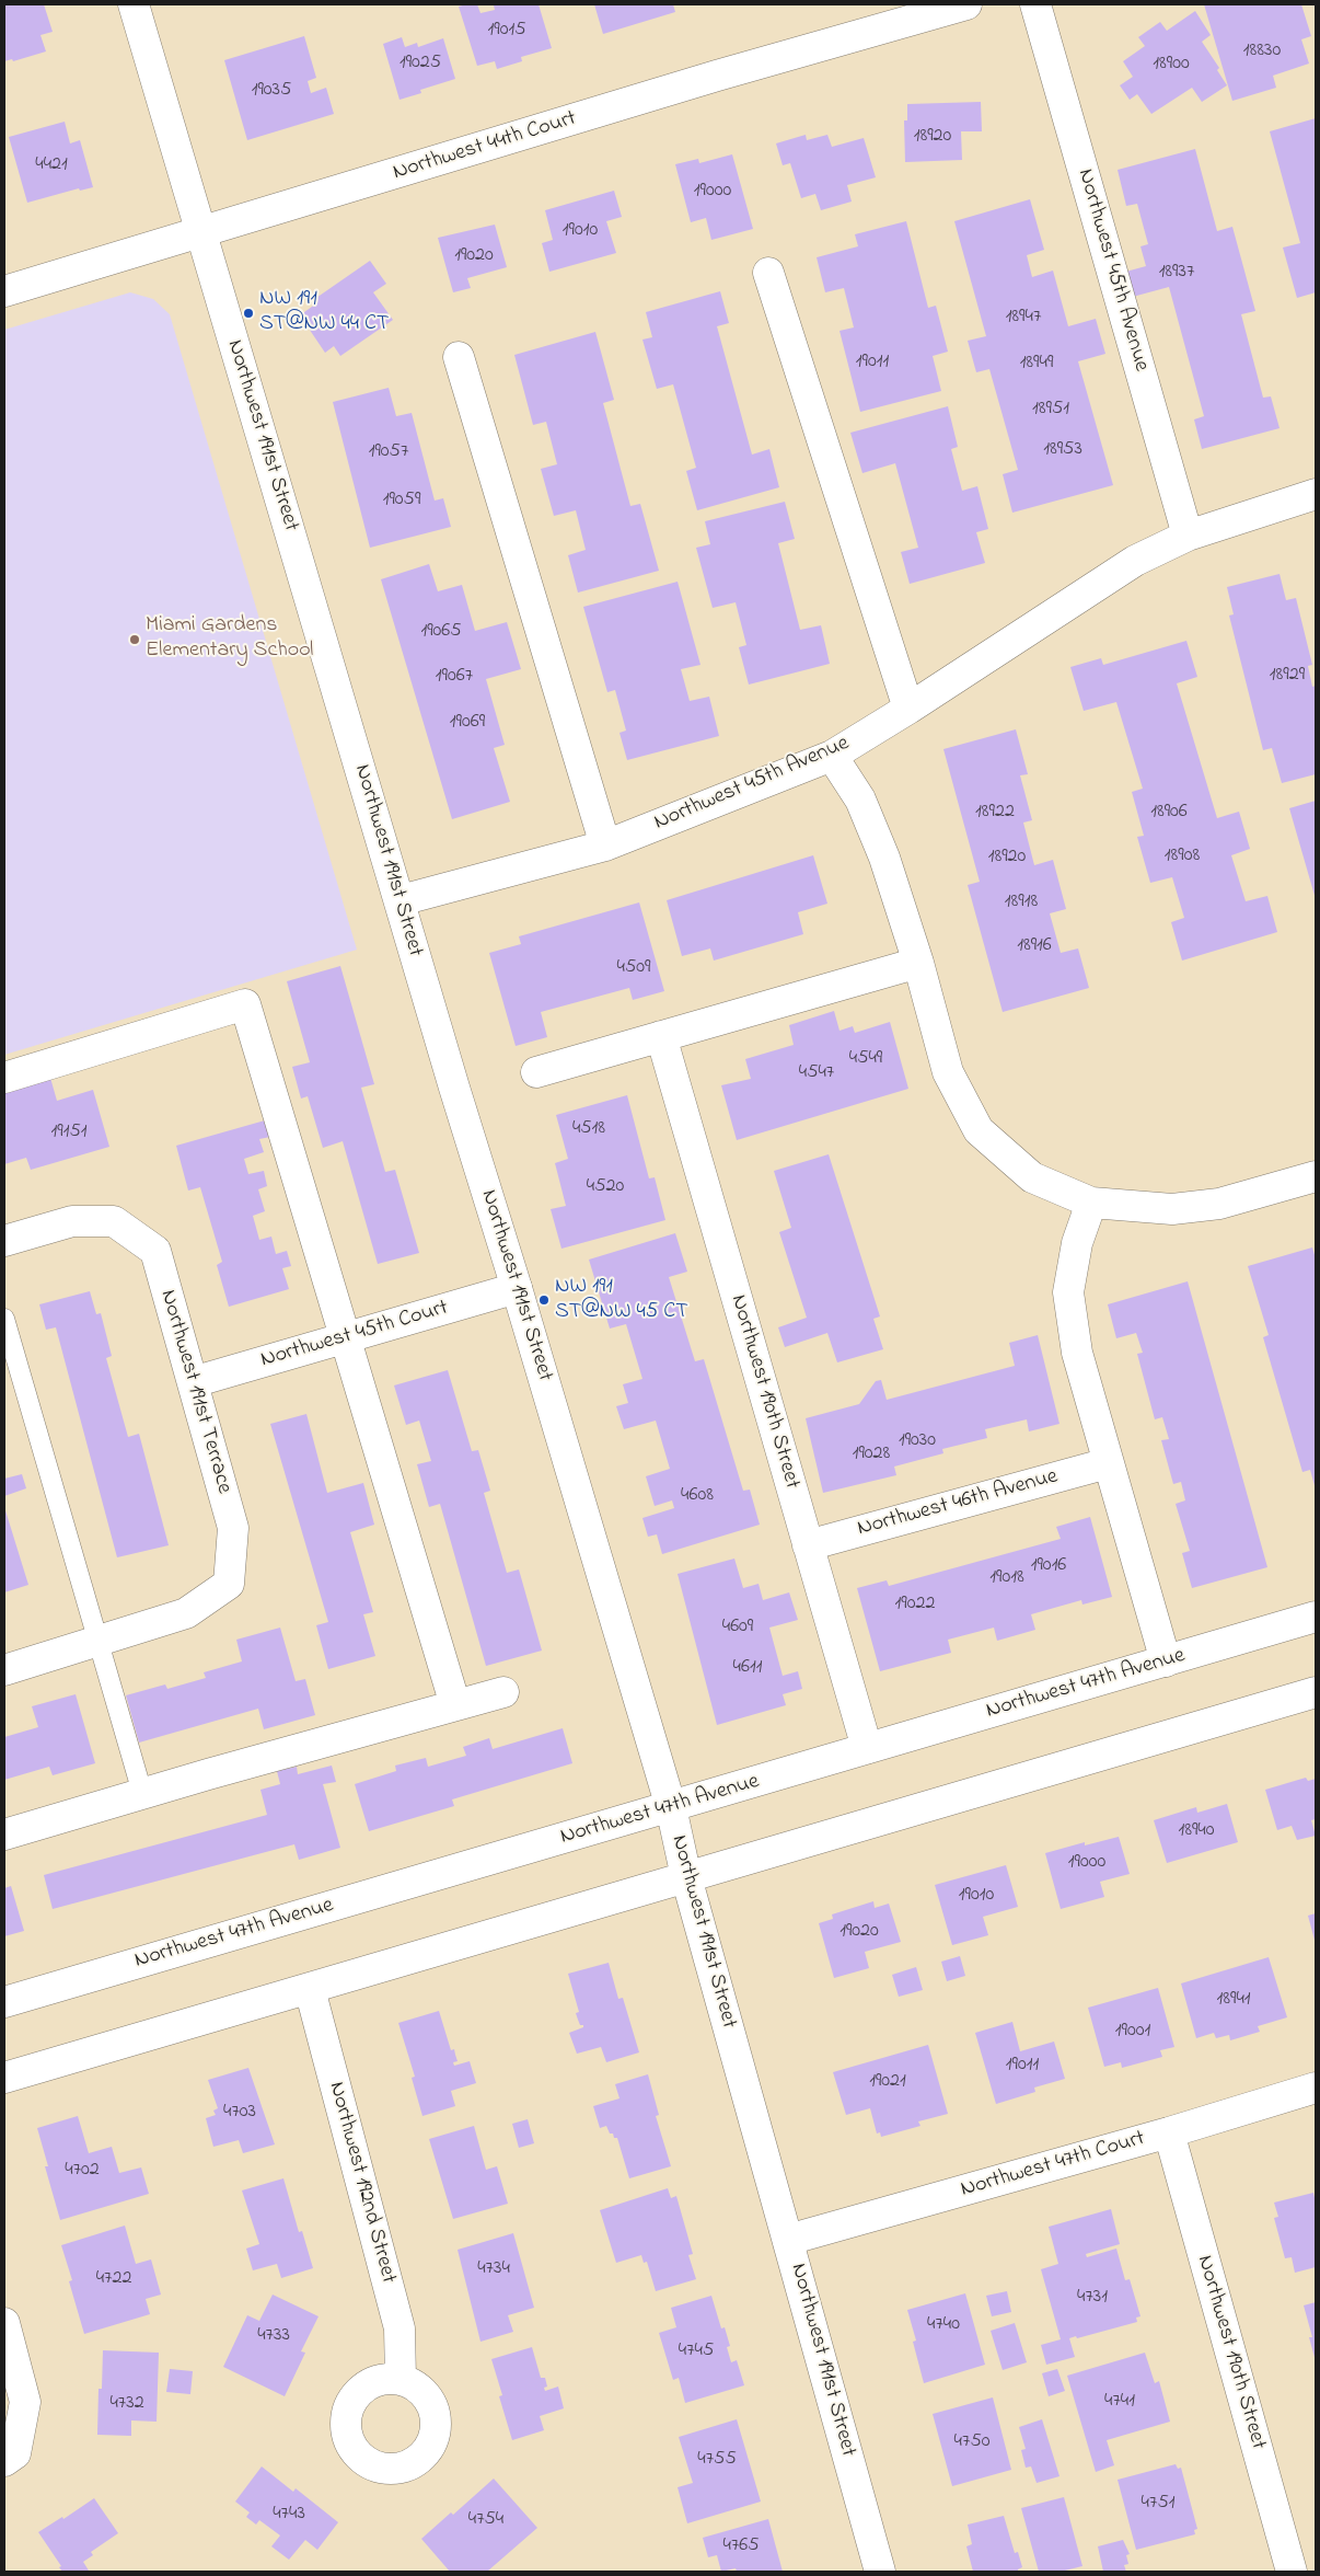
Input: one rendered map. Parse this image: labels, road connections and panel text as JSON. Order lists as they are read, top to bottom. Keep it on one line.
{"streets":{"street":["Northwest 44th Court","Northwest 45th Avenue","Northwest 191st Street","Northwest 45th Court","Northwest 191st Terrace","Northwest 190th Street","Northwest 46th Avenue","Northwest 47th Avenue","Northwest 47th Court","Northwest 192nd Street"]},"crossings":[["Northwest 44th Court","Northwest 191st Street"],["Northwest 45th Avenue","Northwest 191st Street"],["Northwest 191st Street","Northwest 45th Court"],["Northwest 191st Street","Northwest 47th Avenue"],["Northwest 191st Street","Northwest 47th Court"],["Northwest 45th Court","Northwest 191st Terrace"],["Northwest 190th Street","Northwest 46th Avenue"],["Northwest 190th Street","Northwest 47th Avenue"],["Northwest 190th Street","Northwest 47th Court"]],"places":["NW 191 ST@NW 44 CT","Miami Gardens Elementary School","NW 191 ST@NW 45 CT"],"house_numbers":["19015","18830","19025","18900","19035","18920","4421","19000","19010","19020","18937","18947","19011","18949","18951","18953","19057","19059","19065","18929","19067","19069","18922","18906","18908","18920","18918","18916","4509","4549","4547","4518","19151","4520","19030","19028","4608","19016","19018","19022","4609","4611","18940","19000","19010","19020","18941","19001","19011","19021","4703","4702","4734","4722","4731","4740","4733","4745","4741","4732","4750","4755","4751","4743","4754","4765"]}
